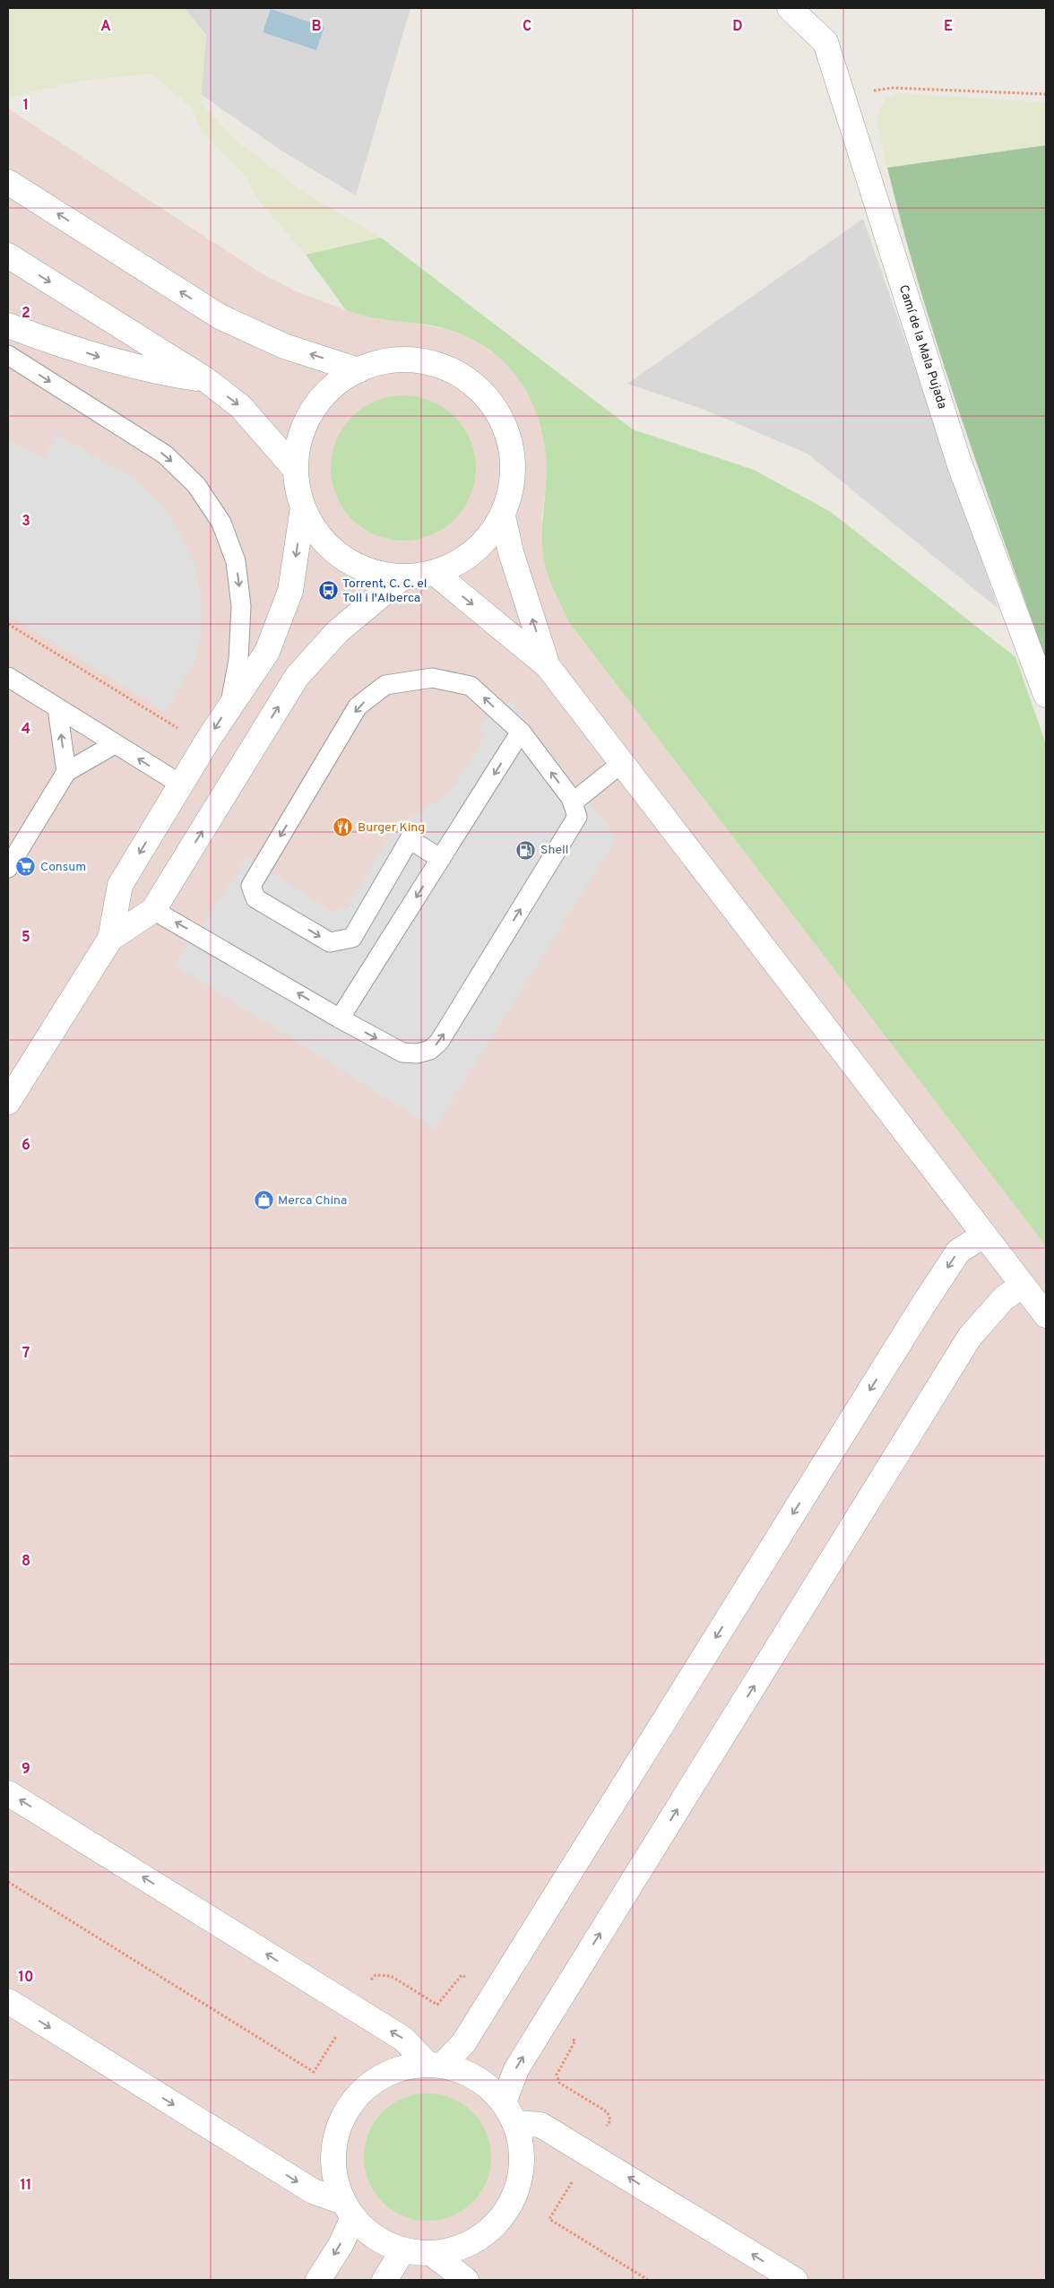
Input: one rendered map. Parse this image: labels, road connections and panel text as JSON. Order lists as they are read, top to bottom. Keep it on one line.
{"streets":{"street":["Camí de la Mala Pujada"]},"places":{"bus stop":["Torrent, C. C. el Toll i l'Alberca"],"restaurant":["Burger King"],"fuel station":["Shell"],"supermarket":["Consum"],"shop":["Merca China"]},"grid":{"columns":["A","B","C","D","E"],"rows":["1","2","3","4","5","6","7","8","9","10","11"]}}
